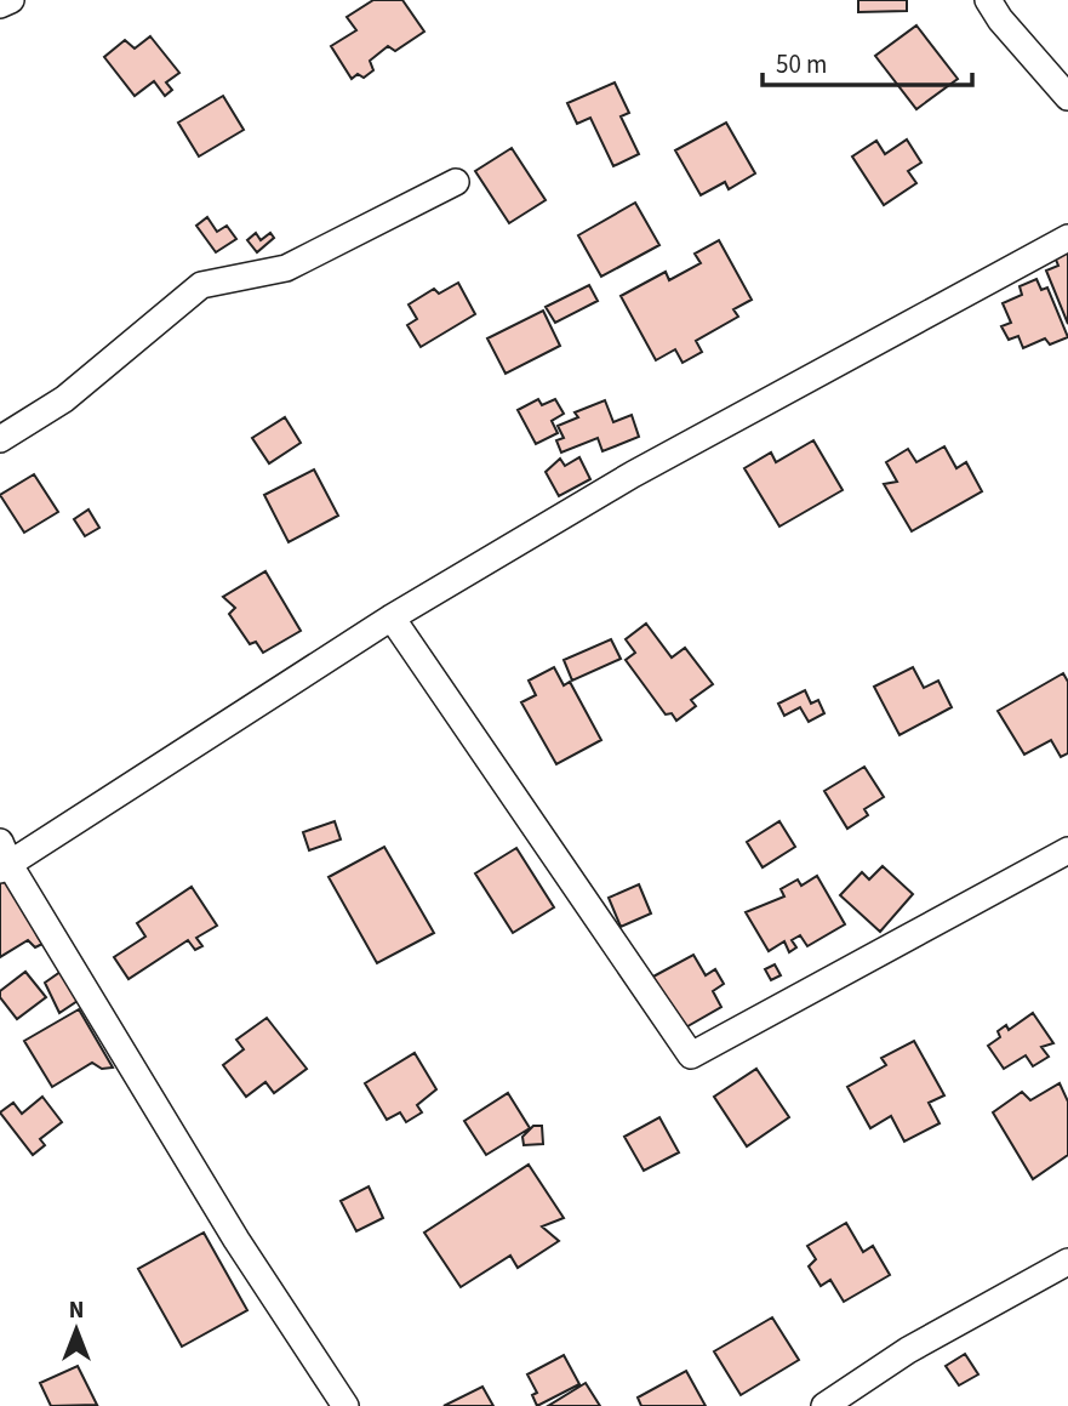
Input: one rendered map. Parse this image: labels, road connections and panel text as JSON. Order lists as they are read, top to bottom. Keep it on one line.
{"scale_bar":"50 m","north":"top"}
